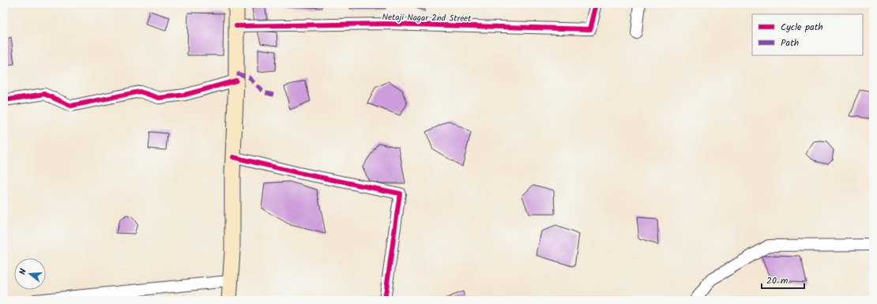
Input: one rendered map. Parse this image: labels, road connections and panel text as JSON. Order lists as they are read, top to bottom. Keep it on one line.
{"streets":{"street":["Netaji Nagar 2nd Street"]},"legend":["Cycle path","Path"],"scale_bar":"20 m","north":"left"}
